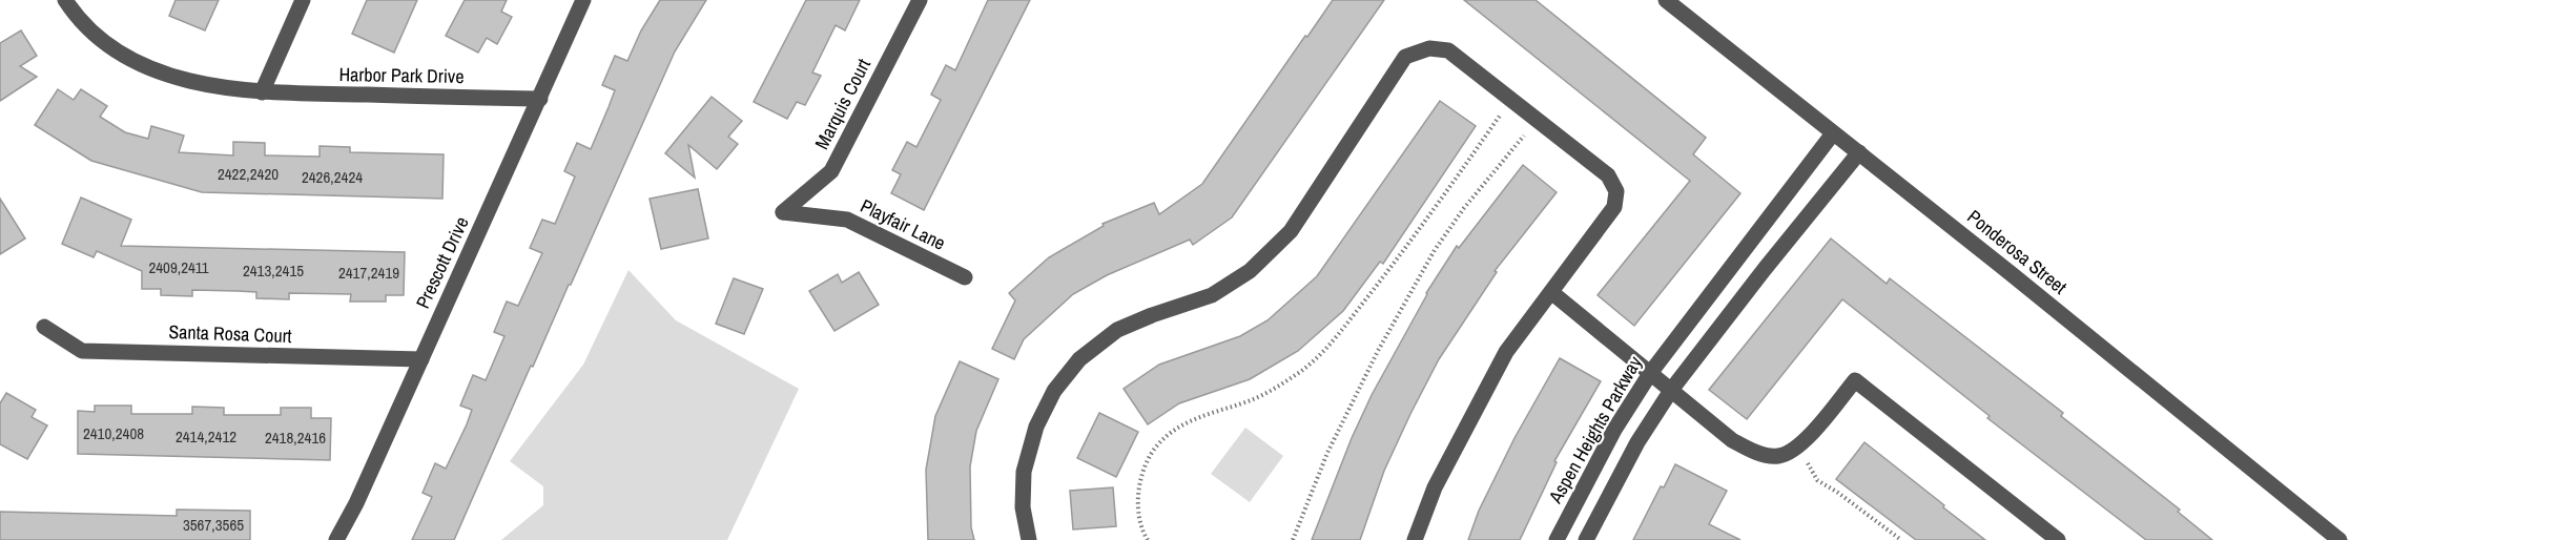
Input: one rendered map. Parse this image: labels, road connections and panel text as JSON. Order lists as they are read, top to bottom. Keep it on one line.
{"streets":{"street":["Harbor Park Drive","Marquis Court","Playfair Lane","Ponderosa Street","Prescott Drive","Santa Rosa Court","Aspen Heights Parkway"]},"crossings":[["Harbor Park Drive","Prescott Drive"],["Marquis Court","Playfair Lane"],["Ponderosa Street","Aspen Heights Parkway"],["Prescott Drive","Santa Rosa Court"]],"house_numbers":["2422,2420","2426,2424","2409,2411","2413,2415","2417,2419","2410,2408","2414,2412","2418,2416","3567,3565"]}
